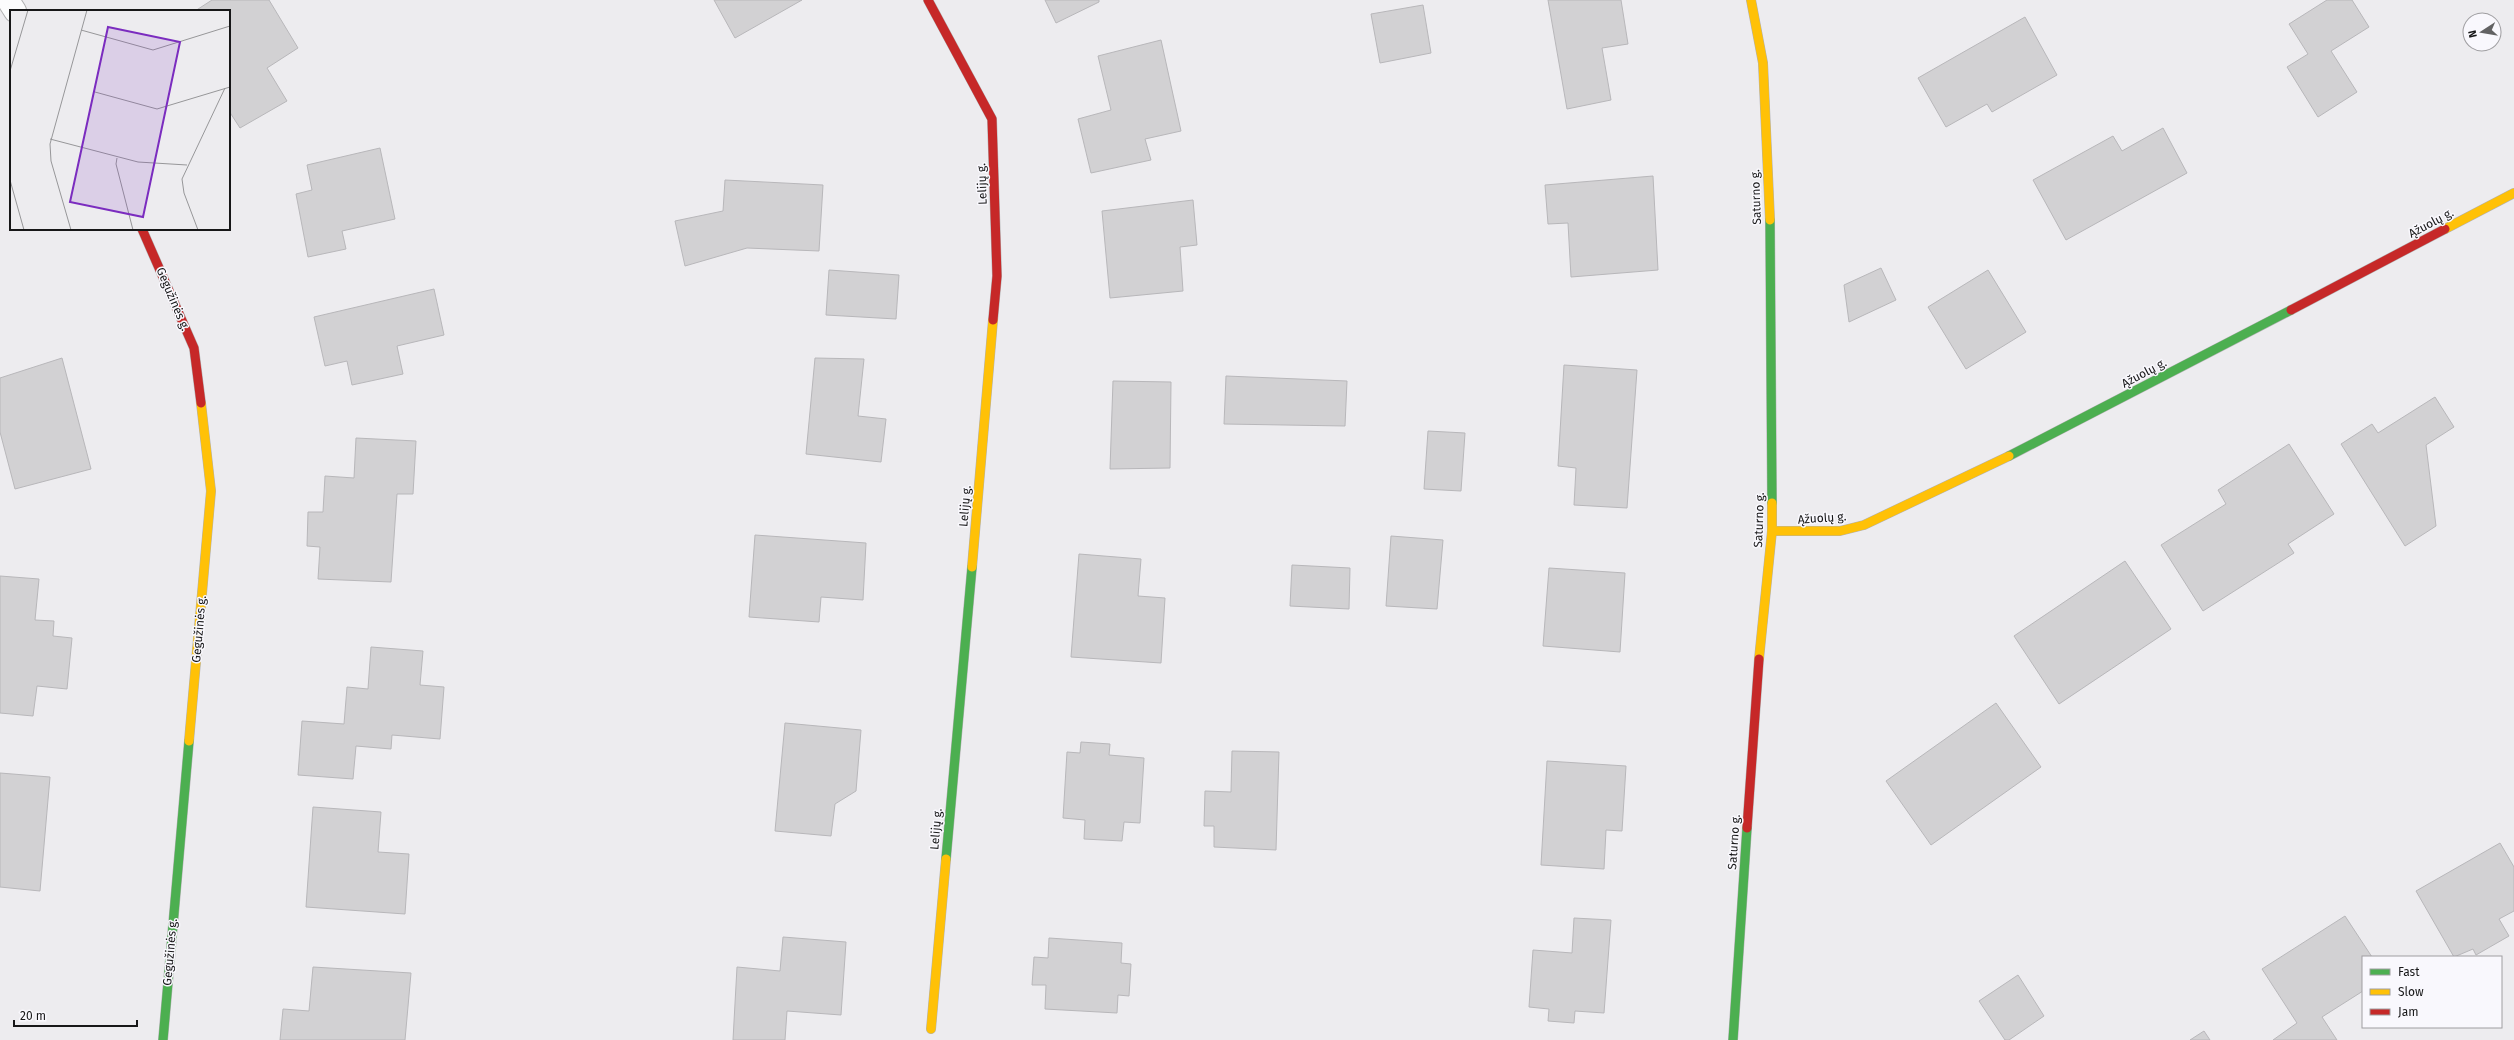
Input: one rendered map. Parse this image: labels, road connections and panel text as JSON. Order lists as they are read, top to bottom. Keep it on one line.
{"streets":{"street":["Lelijų g.","Saturno g.","Ąžuolų g.","Gegužinės g."]},"crossings":[["Saturno g.","Ąžuolų g."]],"legend":["Fast","Slow","Jam"],"scale_bar":"20 m","north":"left"}
